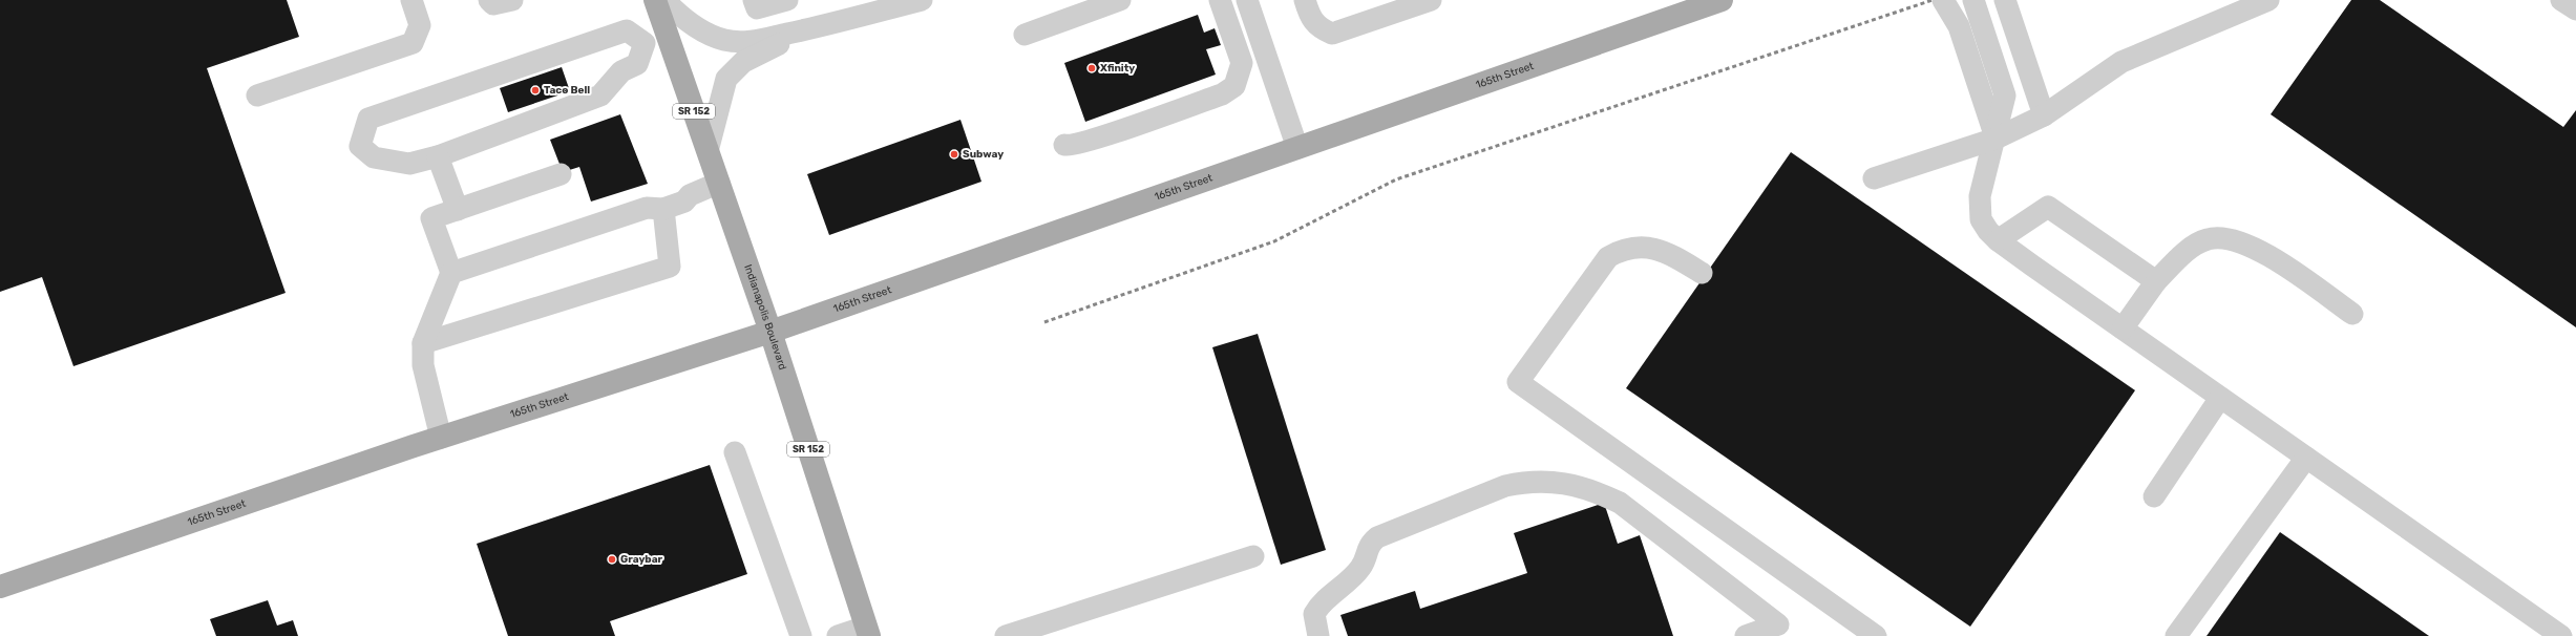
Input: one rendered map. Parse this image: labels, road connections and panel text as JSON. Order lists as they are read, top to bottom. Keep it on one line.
{"streets":{"main road":["165th Street","SR 152","Indianapolis Boulevard"]},"crossings":[["165th Street","Indianapolis Boulevard"]],"places":["Xfinity","Taco Bell","Subway","Graybar"]}
